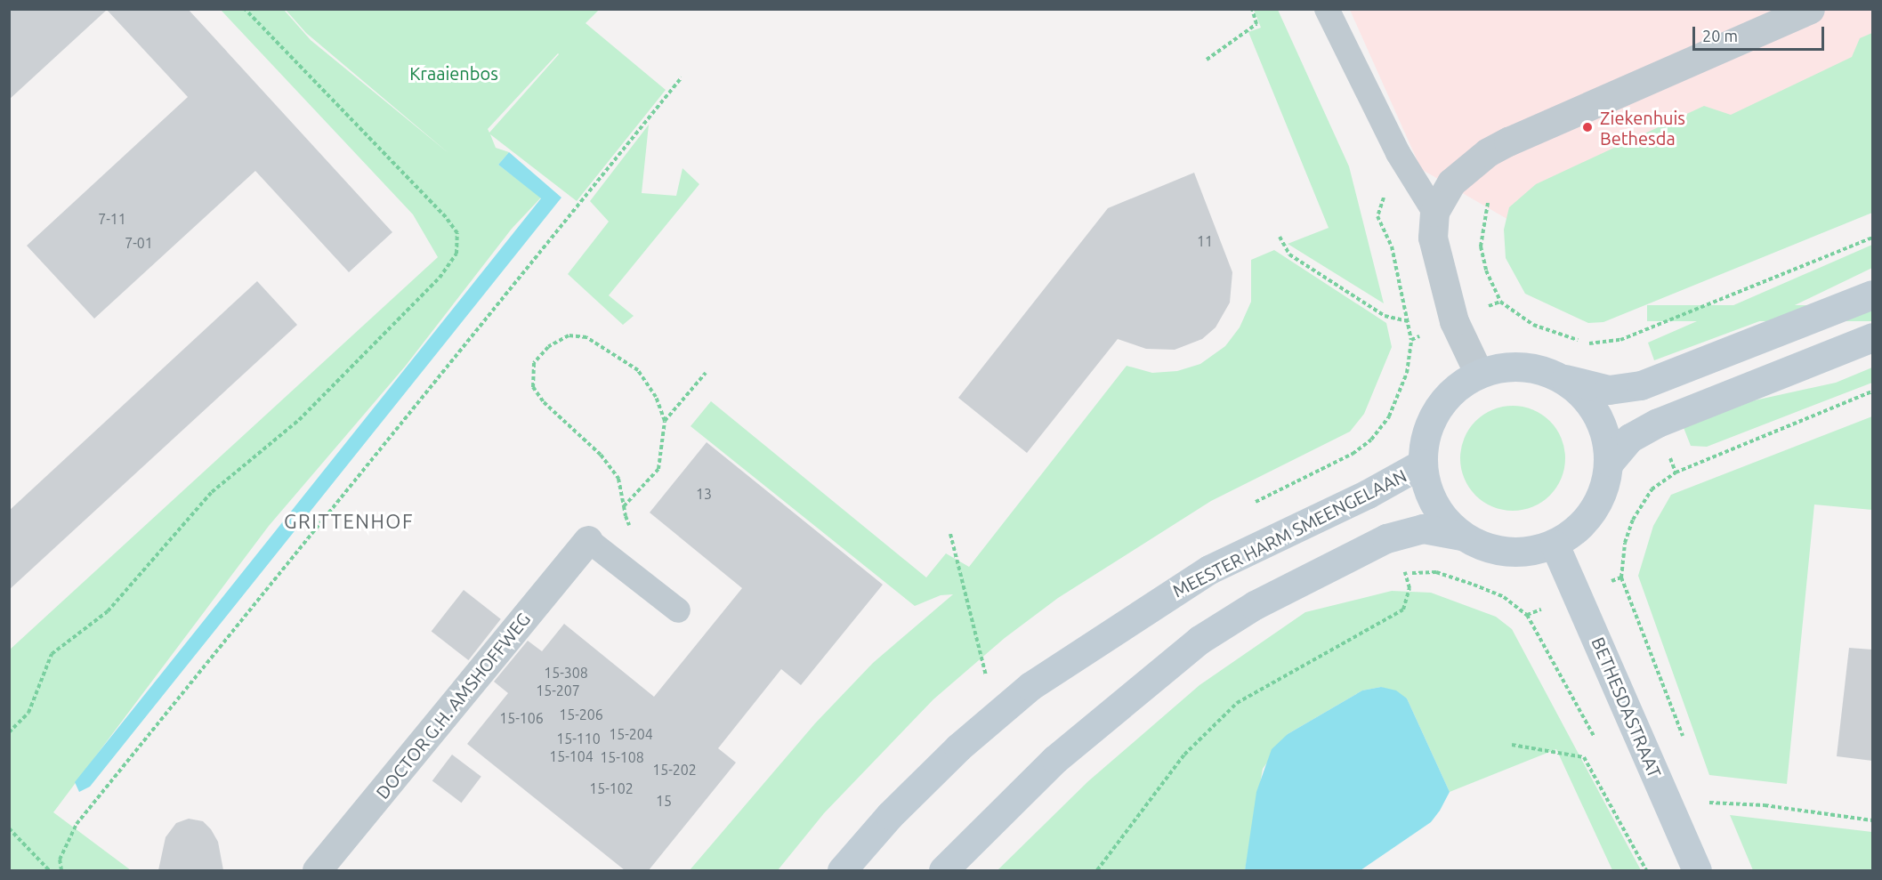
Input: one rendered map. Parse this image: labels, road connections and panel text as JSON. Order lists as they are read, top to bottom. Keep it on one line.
{"streets":{"street":["MEESTER HARM SMEENGELAAN","DOCTOR G.H. AMSHOFFWEG","BETHESDASTRAAT"]},"crossings":[["MEESTER HARM SMEENGELAAN","BETHESDASTRAAT"]],"districts":["GRITTENHOF"],"parks":["Kraaienbos"],"places":["Ziekenhuis Bethesda"],"house_numbers":["7-11","11","7-01","13","15-308","15-207","15-206","15-106","15-204","15-110","15-104","15-108","15-202","15-102","15"],"scale_bar":"20 m"}
